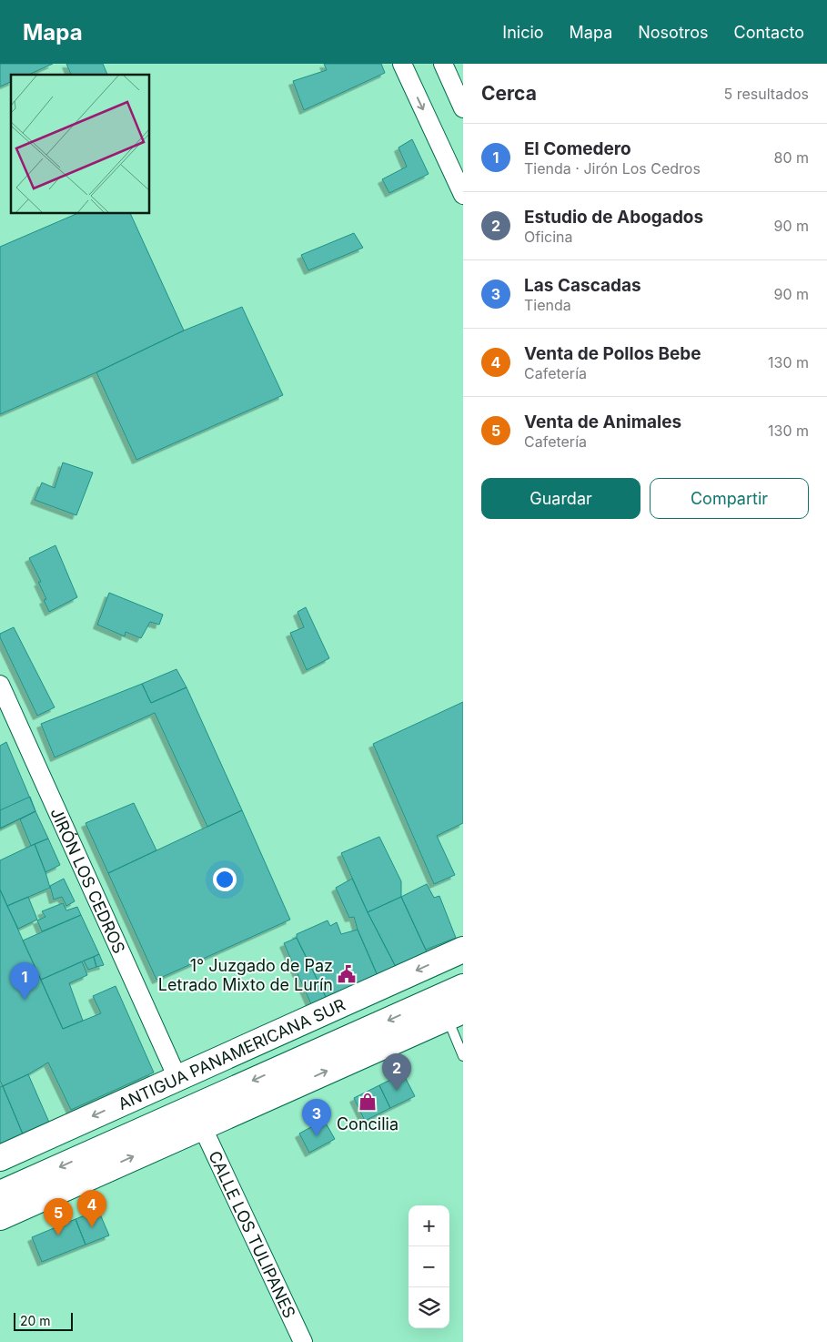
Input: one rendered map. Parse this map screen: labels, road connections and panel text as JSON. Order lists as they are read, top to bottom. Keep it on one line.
{"streets":{"main road":["ANTIGUA PANAMERICANA SUR"],"street":["JIRÓN LOS CEDROS","CALLE LOS TULIPANES"]},"crossings":[["JIRÓN LOS CEDROS","ANTIGUA PANAMERICANA SUR"]],"places":{"public building":["1° Juzgado de Paz Letrado Mixto de Lurín"],"shop":["Concilia"]},"scale_bar":"20 m","page":{"header":"Mapa","nav":["Inicio","Mapa","Nosotros","Contacto"],"heading":["Cerca","5 resultados"],"list":[{"mark":"1","name":"El Comedero","note":"Tienda · Jirón Los Cedros","value":"80 m"},{"mark":"2","name":"Estudio de Abogados","note":"Oficina","value":"90 m"},{"mark":"3","name":"Las Cascadas","note":"Tienda","value":"90 m"},{"mark":"4","name":"Venta de Pollos Bebe","note":"Cafetería","value":"130 m"},{"mark":"5","name":"Venta de Animales","note":"Cafetería","value":"130 m"}],"buttons":["Guardar","Compartir"],"pins":["1","2","3","4","5"],"map_buttons":["+","−"],"scale":"20 m"}}
